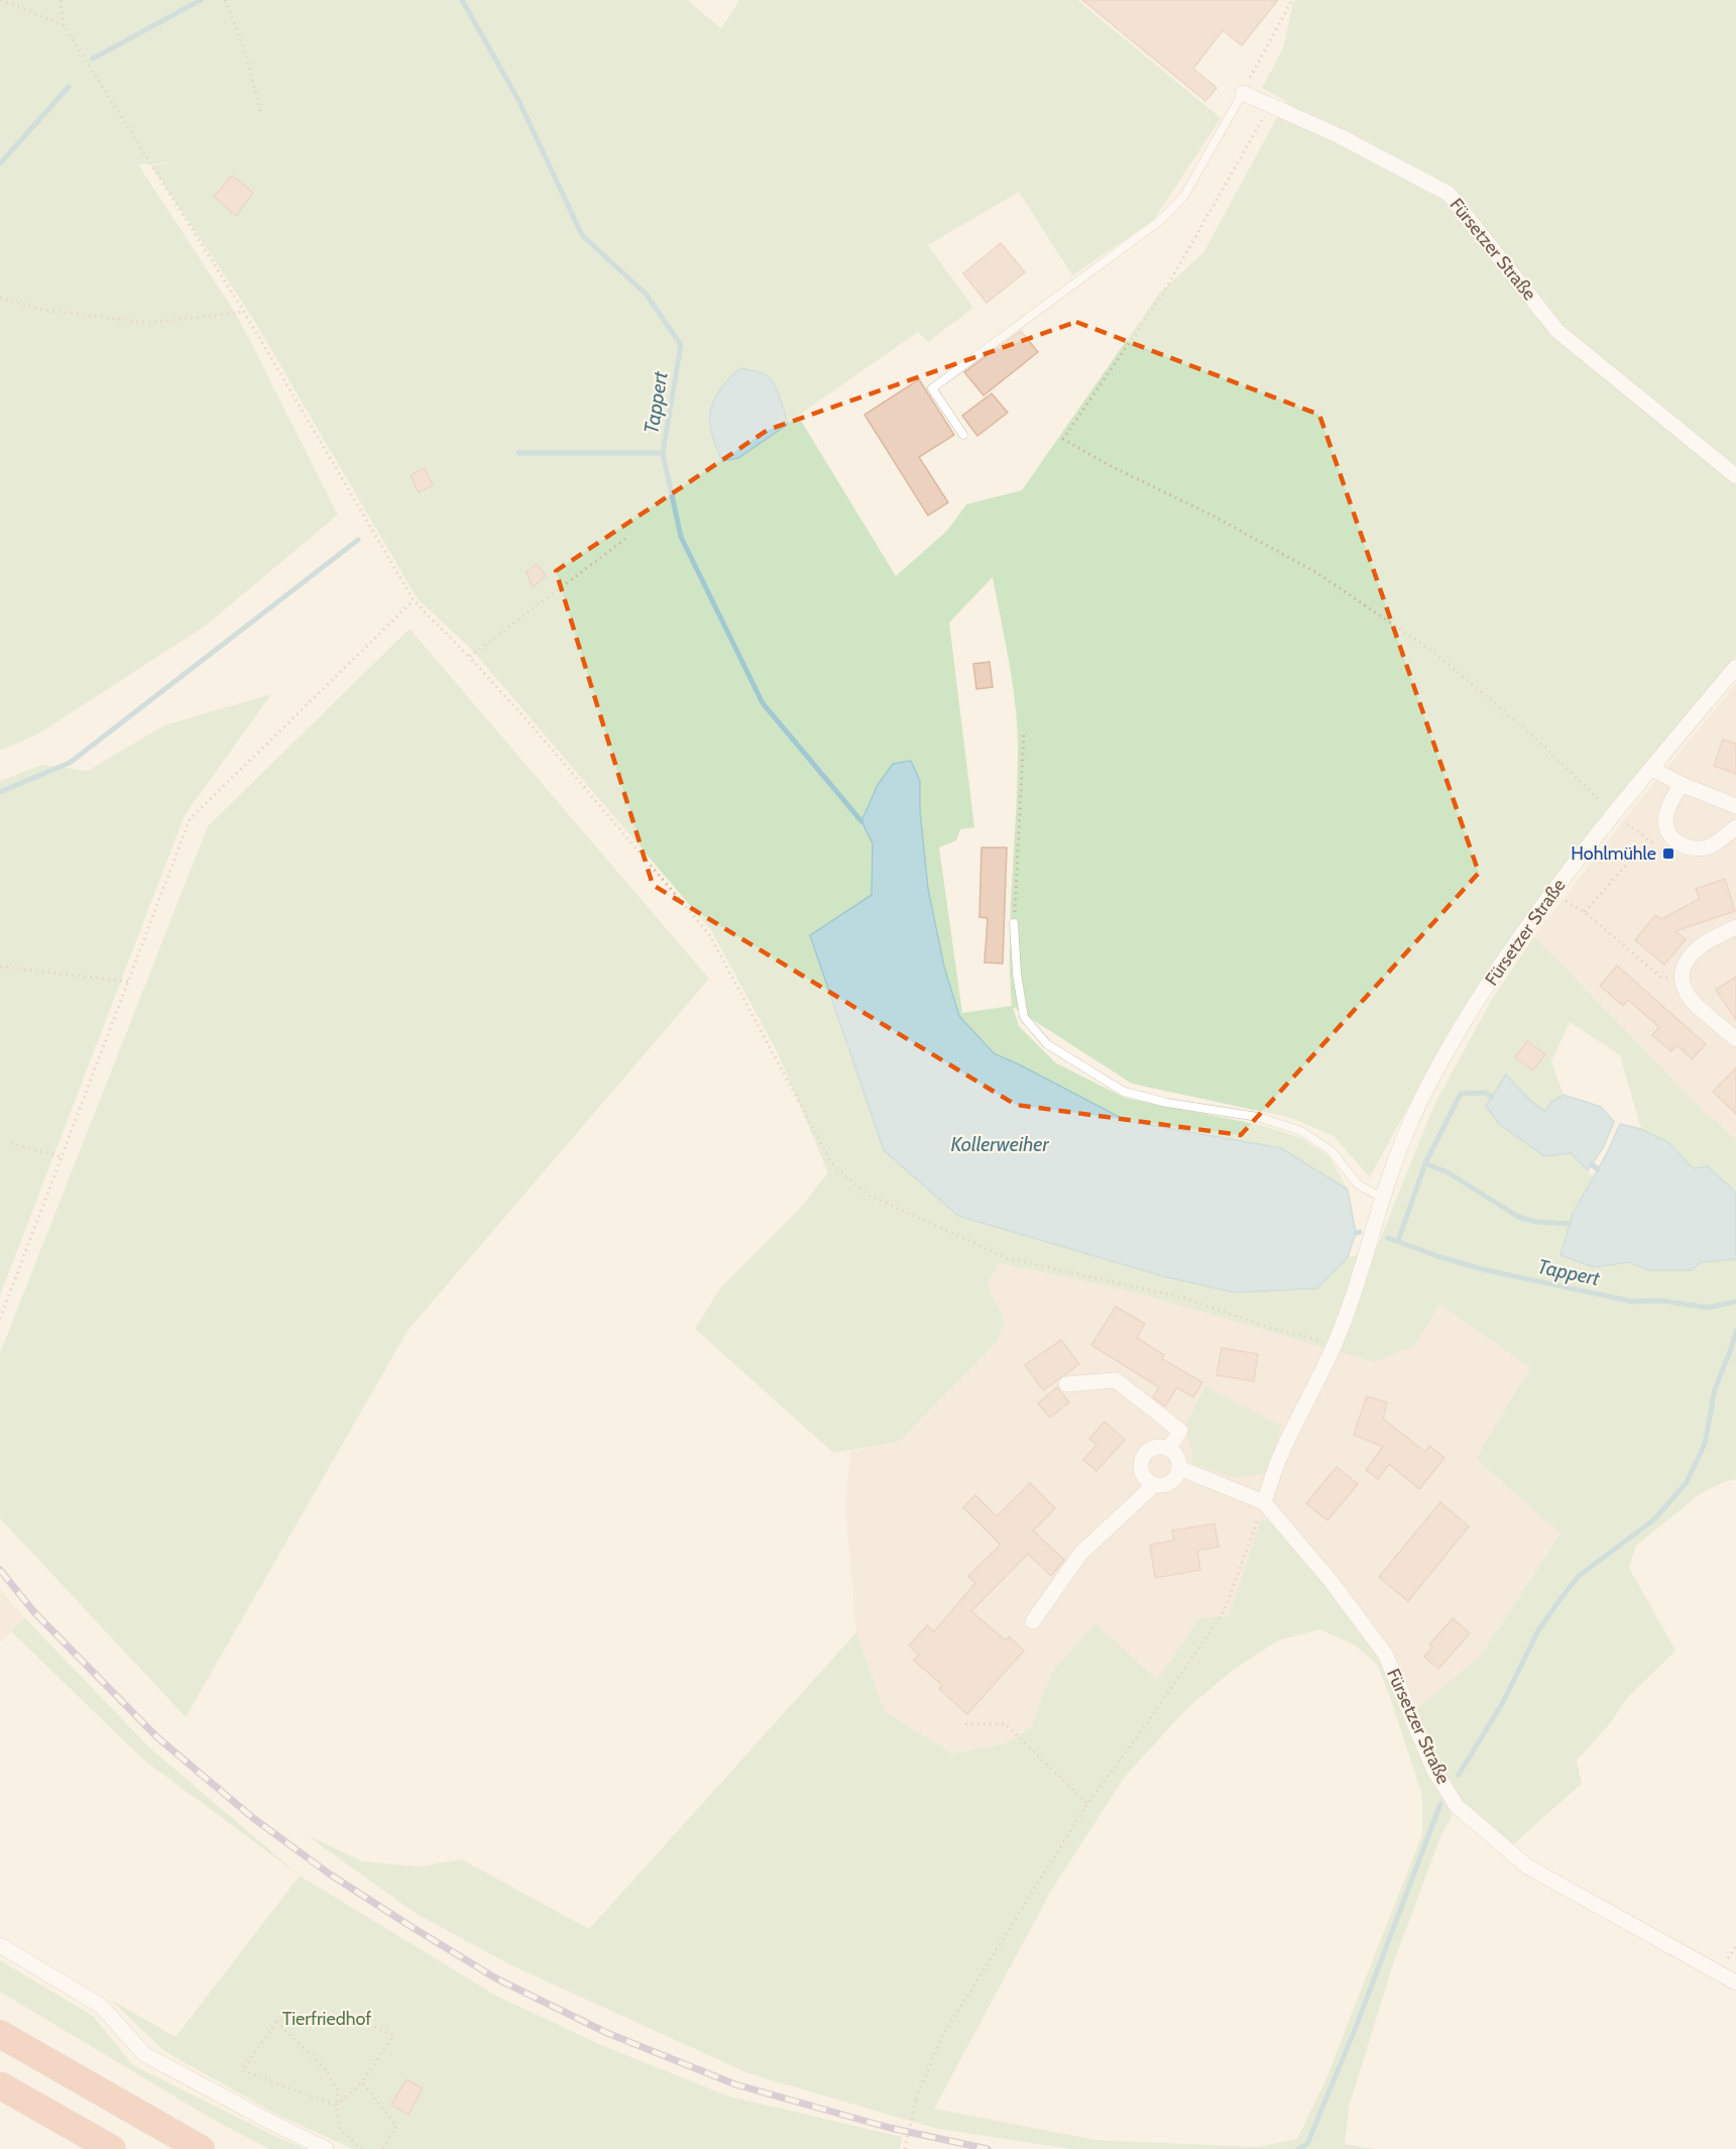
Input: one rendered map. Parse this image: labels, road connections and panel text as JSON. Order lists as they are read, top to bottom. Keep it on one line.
{"streets":{"street":["Fürsetzer Straße"]},"water":["Tappert","Kollerweiher"],"parks":["Tierfriedhof"],"places":{"transit":["Hohlmühle"]}}
